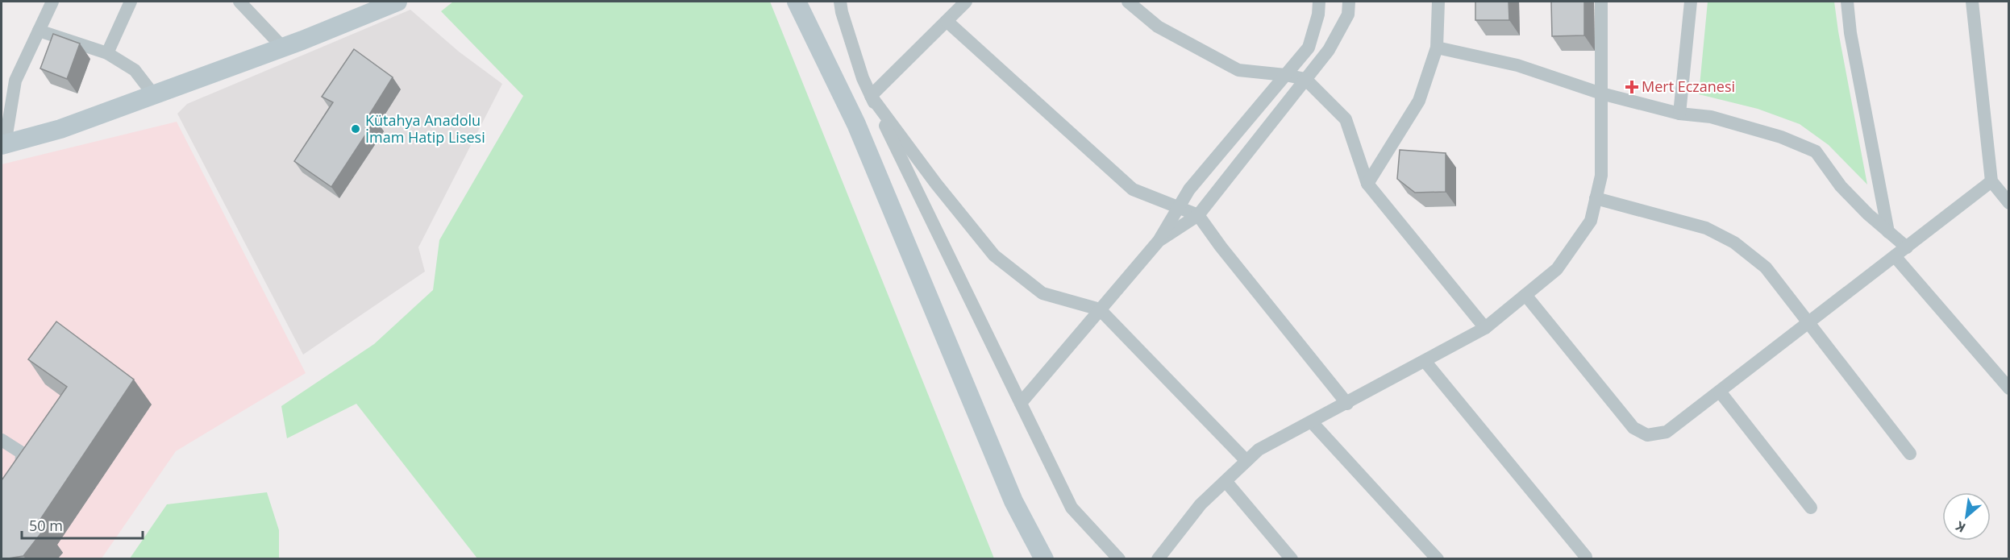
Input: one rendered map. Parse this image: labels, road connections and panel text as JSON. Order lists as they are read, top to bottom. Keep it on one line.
{"places":{"health":["Mert Eczanesi"],"other":["Kütahya Anadolu İmam Hatip Lisesi"]},"scale_bar":"50 m","north":"bottom left"}
